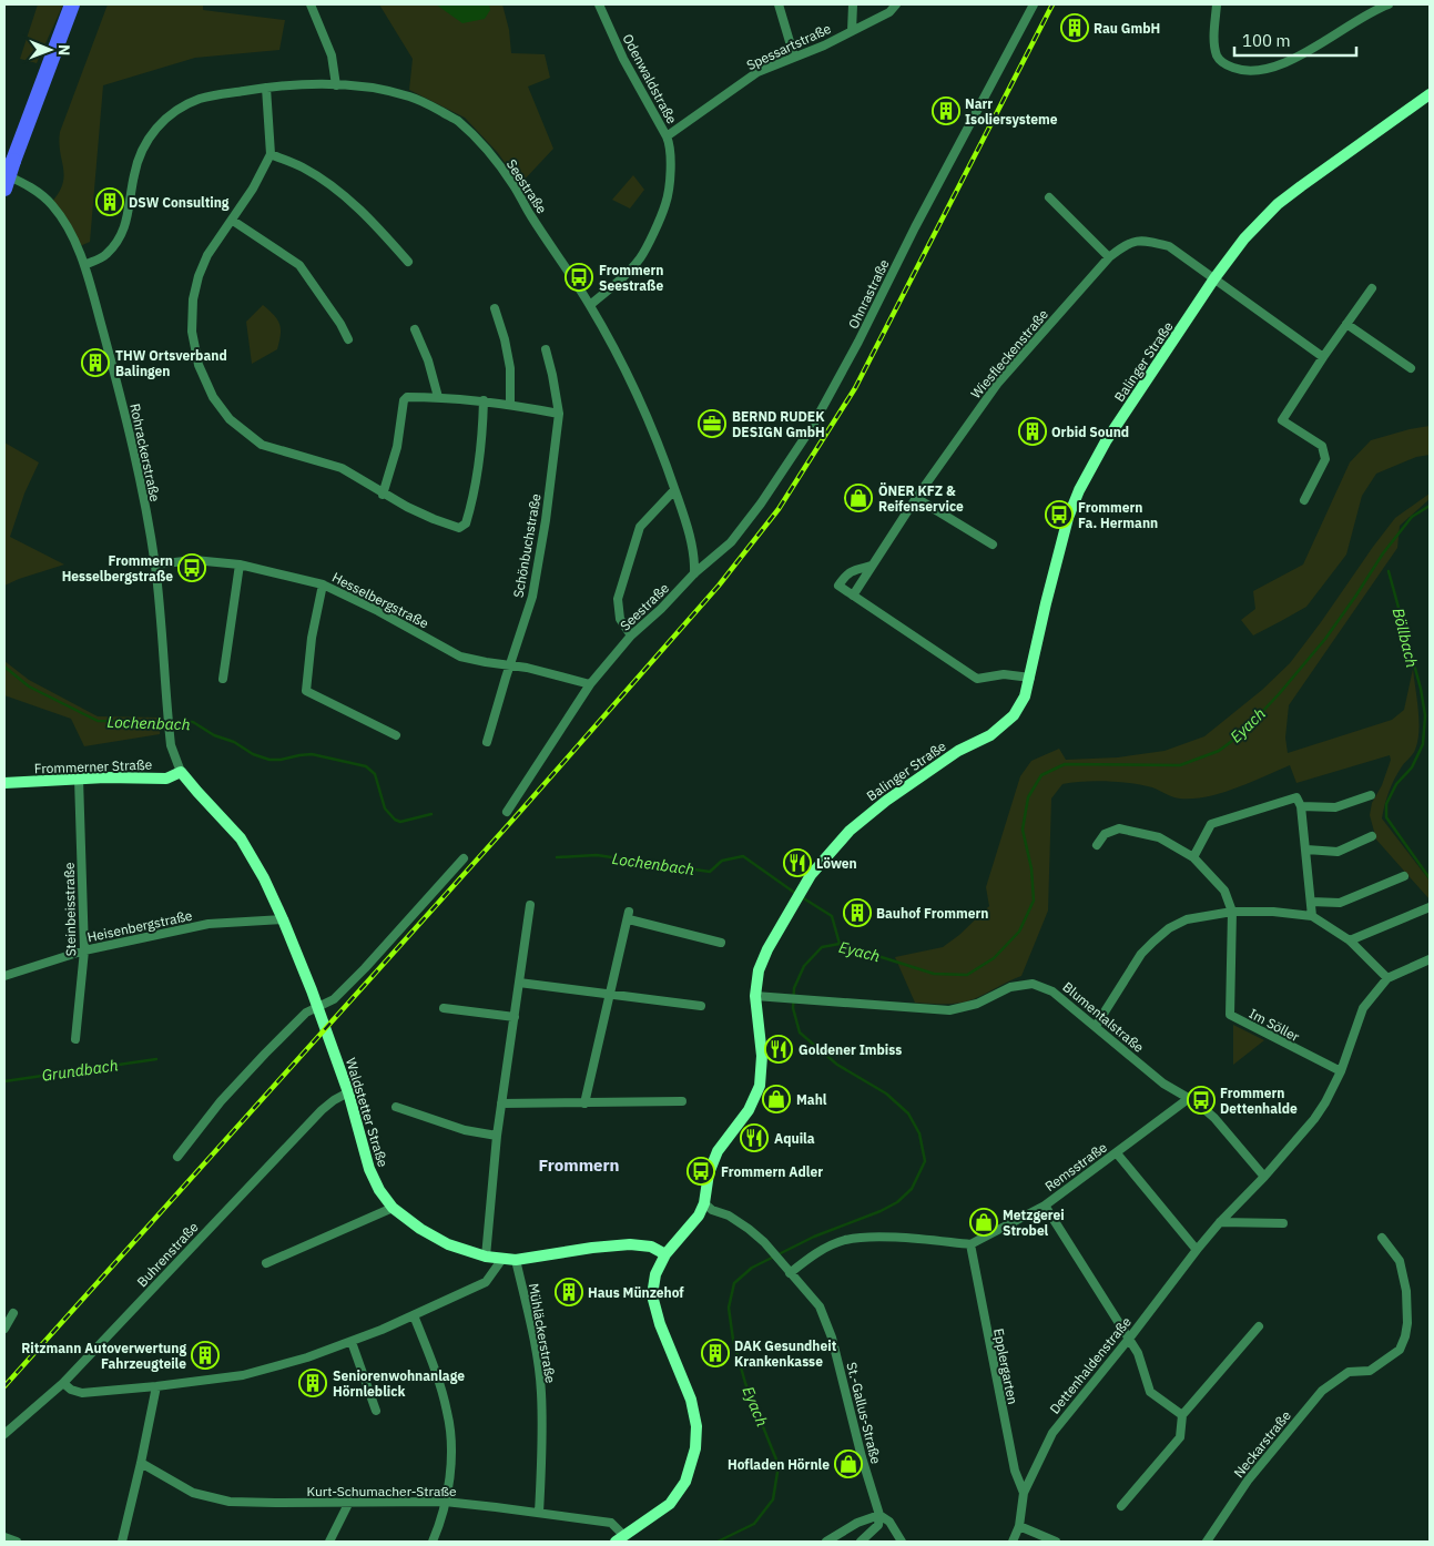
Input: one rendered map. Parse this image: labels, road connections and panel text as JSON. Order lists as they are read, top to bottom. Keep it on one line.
{"streets":{"main road":["Balinger Straße","Frommerner Straße","Waldstetter Straße"],"street":["Spessartstraße","Odenwaldstraße","Seestraße","Ohnrastraße","Wiesfleckenstraße","Rohrackerstraße","Schönbuchstraße","Hesselbergstraße","Steinbeisstraße","Heisenbergstraße","Blumentalstraße","Im Söller","Remsstraße","Buhrenstraße","Mühläckerstraße","Dettenhaldenstraße","Epplergarten","St.-Gallus-Straße","Neckarstraße","Kurt-Schumacher-Straße"]},"crossings":[["Spessartstraße","Odenwaldstraße"],["Odenwaldstraße","Seestraße"],["Seestraße","Ohnrastraße"],["Seestraße","Rohrackerstraße"],["Seestraße","Hesselbergstraße"],["Wiesfleckenstraße","Balinger Straße"],["Balinger Straße","Blumentalstraße"],["Balinger Straße","Waldstetter Straße"],["Balinger Straße","St.-Gallus-Straße"],["Balinger Straße","Kurt-Schumacher-Straße"],["Rohrackerstraße","Hesselbergstraße"],["Rohrackerstraße","Frommerner Straße"],["Rohrackerstraße","Waldstetter Straße"],["Schönbuchstraße","Hesselbergstraße"],["Frommerner Straße","Steinbeisstraße"],["Frommerner Straße","Waldstetter Straße"],["Steinbeisstraße","Heisenbergstraße"],["Heisenbergstraße","Waldstetter Straße"],["Blumentalstraße","Remsstraße"],["Blumentalstraße","Dettenhaldenstraße"],["Im Söller","Dettenhaldenstraße"],["Waldstetter Straße","Buhrenstraße"],["Waldstetter Straße","Mühläckerstraße"],["Remsstraße","Epplergarten"],["Mühläckerstraße","Kurt-Schumacher-Straße"],["Dettenhaldenstraße","Epplergarten"]],"districts":["Frommern"],"water":["Böllbach","Lochenbach","Eyach","Grundbach"],"places":{"building":["Rau GmbH","Narr Isoliersysteme","DSW Consulting","THW Ortsverband Balingen","Orbid Sound","Bauhof Frommern","Haus Münzehof","DAK Gesundheit Krankenkasse","Ritzmann Autoverwertung Fahrzeugteile","Seniorenwohnanlage Hörnleblick"],"bus stop":["Frommern Seestraße","Frommern Fa. Hermann","Frommern Hesselbergstraße","Frommern Dettenhalde","Frommern Adler"],"office":["BERND RUDEK DESIGN GmbH"],"shop":["ÖNER KFZ & Reifenservice","Mahl","Metzgerei Strobel","Hofladen Hörnle"],"restaurant":["Löwen","Goldener Imbiss","Aquila"]},"scale_bar":"100 m","north":"right"}
